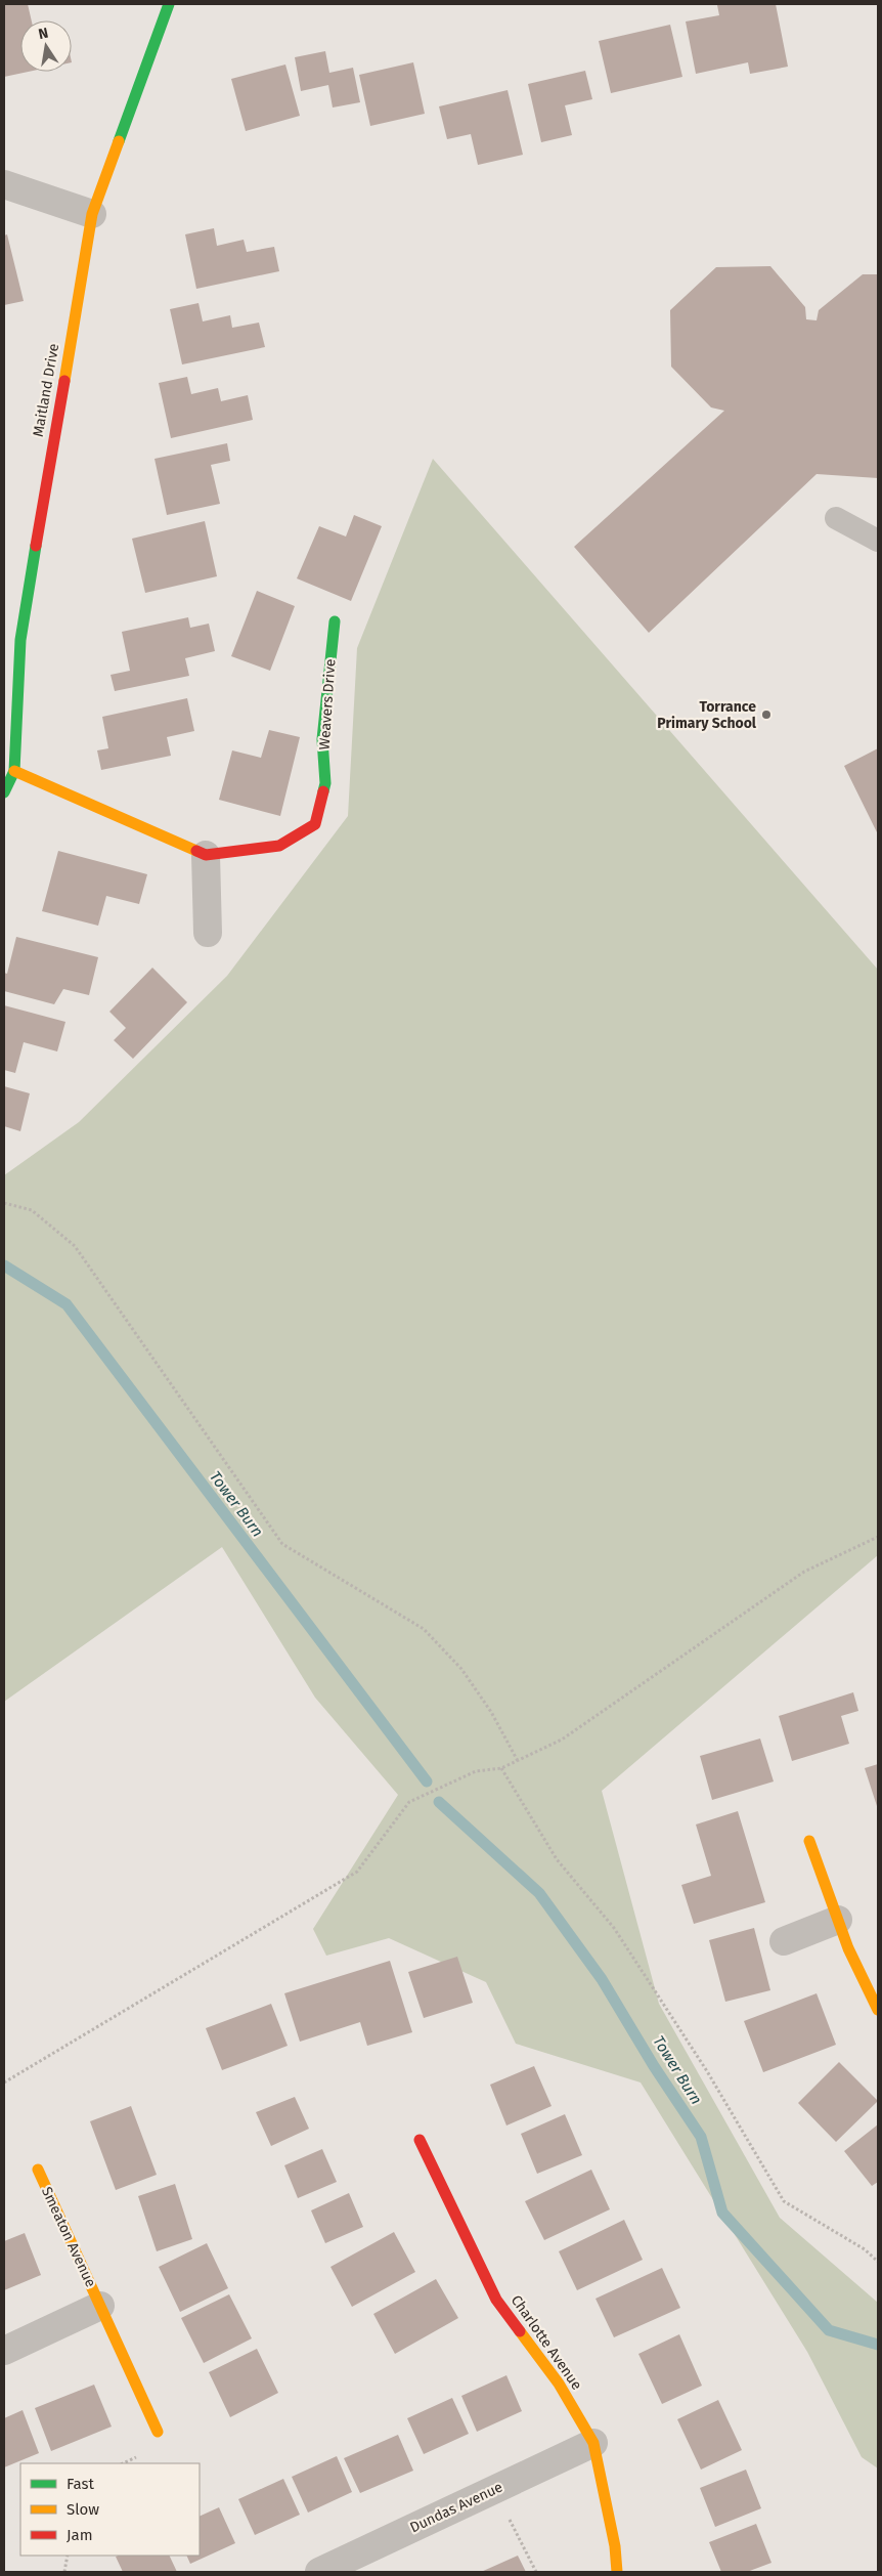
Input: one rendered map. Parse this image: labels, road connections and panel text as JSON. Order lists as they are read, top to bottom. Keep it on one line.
{"streets":{"street":["Maitland Drive","Weavers Drive","Smeaton Avenue","Charlotte Avenue","Dundas Avenue"]},"crossings":[["Charlotte Avenue","Dundas Avenue"]],"water":["Tower Burn"],"places":["Torrance Primary School"],"legend":["Fast","Slow","Jam"],"north":"top"}
